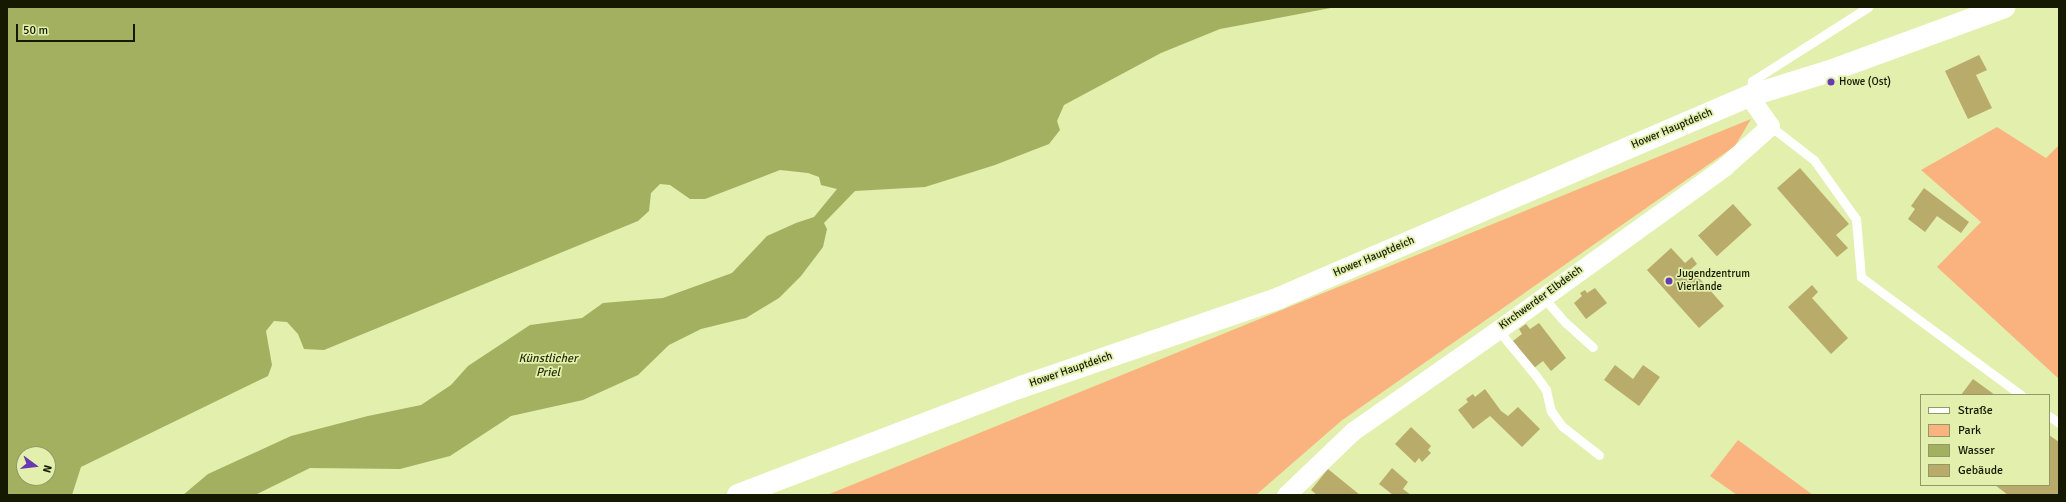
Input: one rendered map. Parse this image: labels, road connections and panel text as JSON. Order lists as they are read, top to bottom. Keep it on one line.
{"streets":{"street":["Hower Hauptdeich","Kirchwerder Elbdeich"]},"water":["Künstlicher Priel"],"places":["Howe (Ost)","Jugendzentrum Vierlande"],"legend":["Straße","Park","Wasser","Gebäude"],"scale_bar":"50 m","north":"right"}
